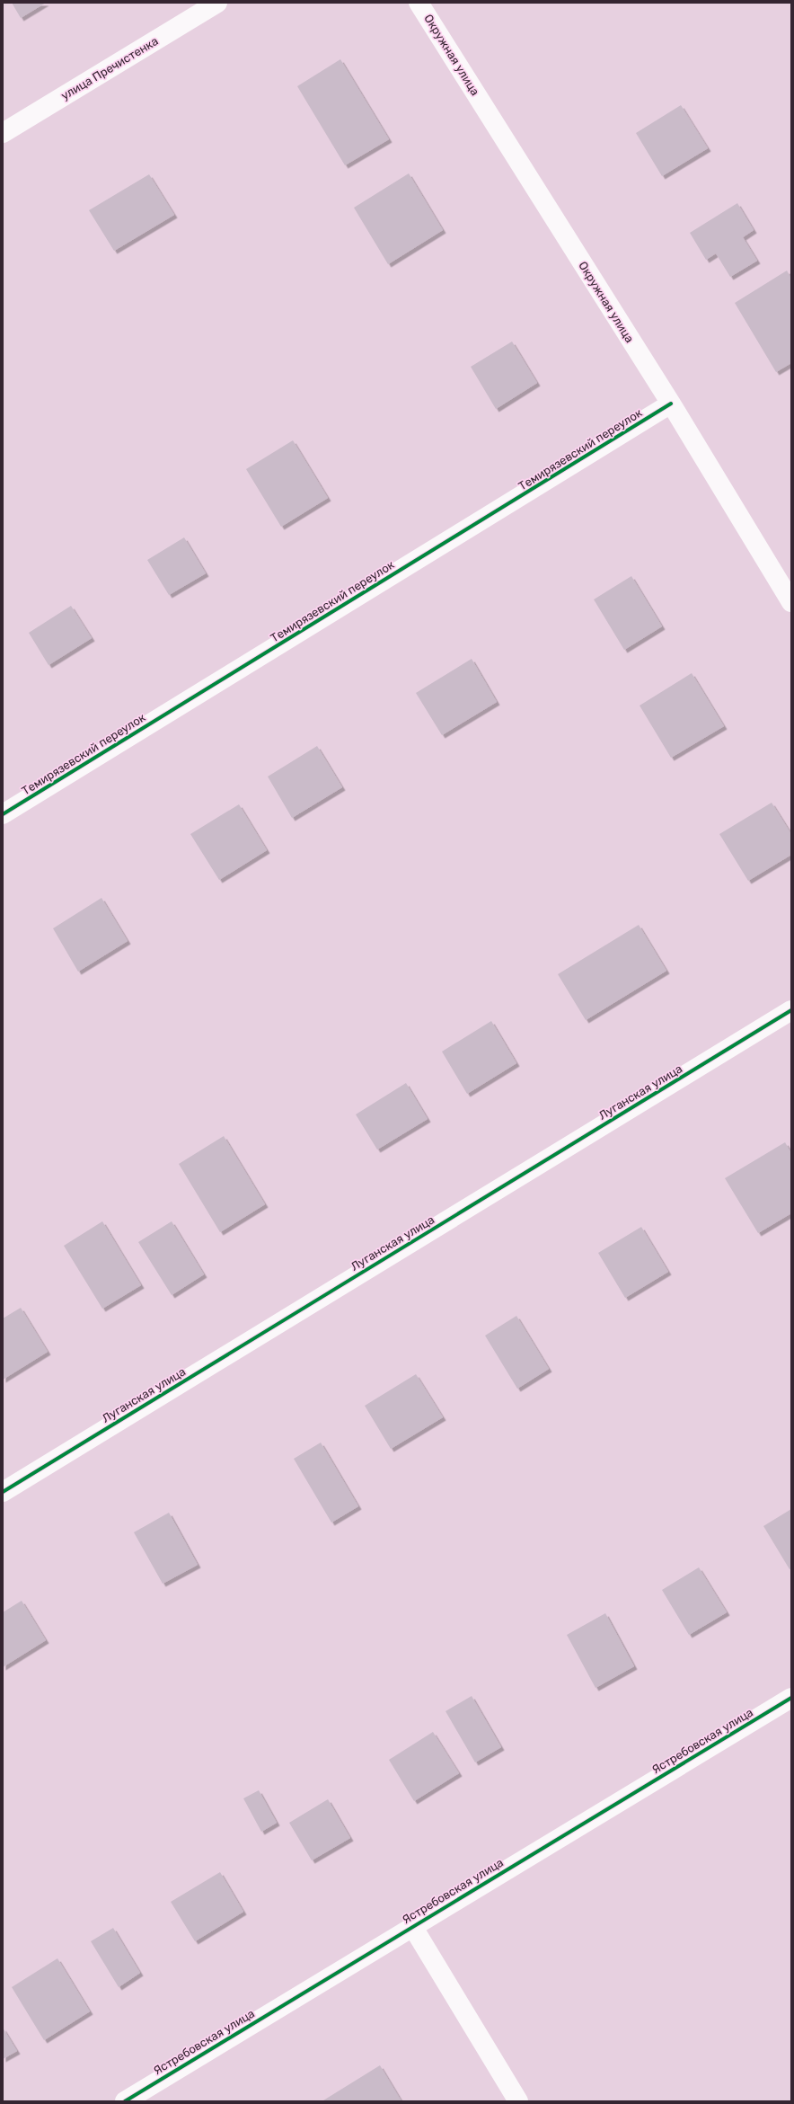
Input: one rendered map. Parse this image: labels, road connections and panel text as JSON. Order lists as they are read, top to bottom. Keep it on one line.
{"streets":{"street":["Окружная улица","улица Пречистенка","Темирязевский переулок","Луганская улица","Ястребовская улица"]},"crossings":[["Окружная улица","Темирязевский переулок"]]}
